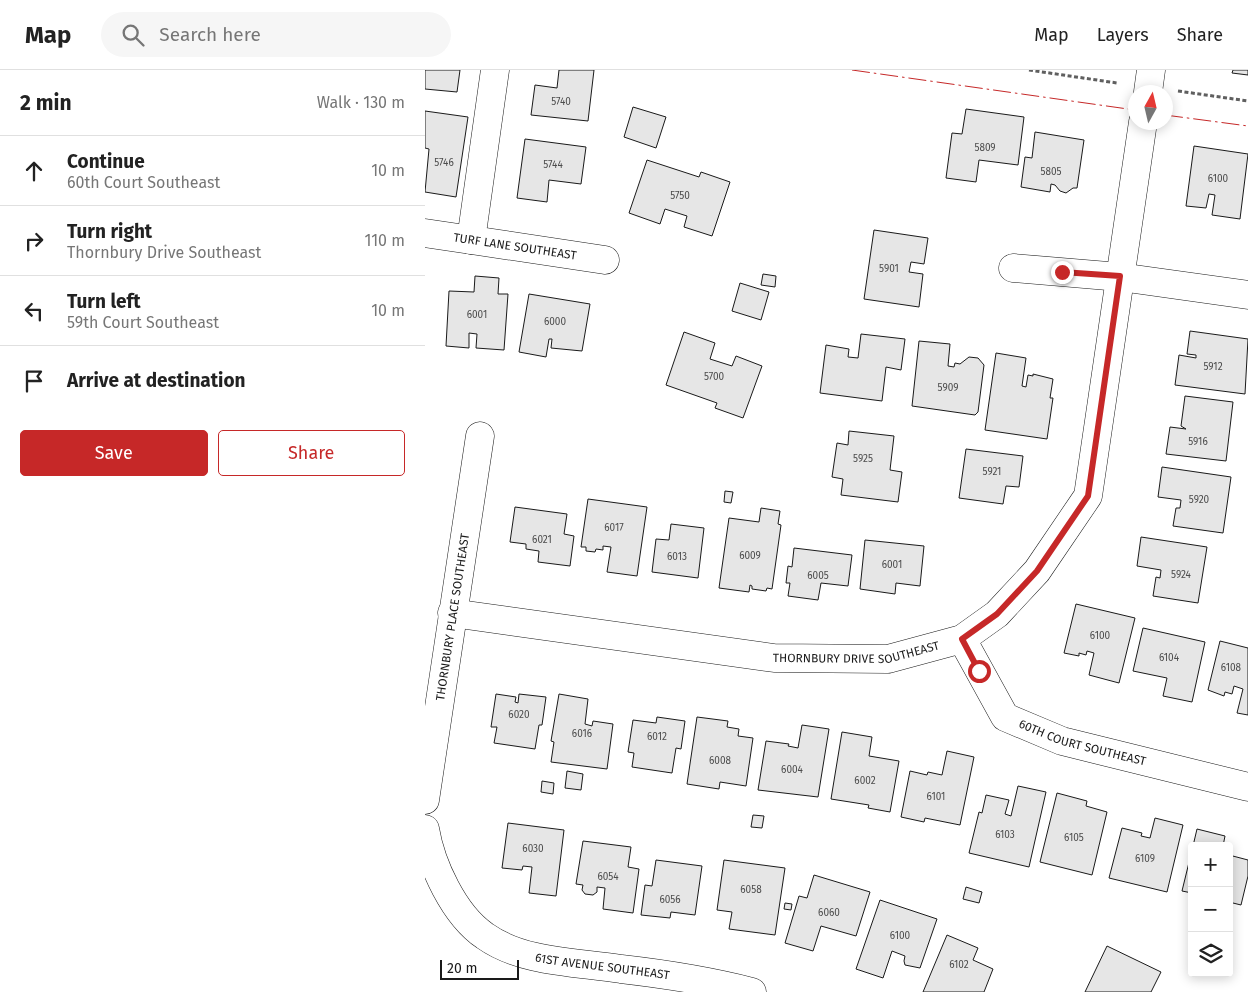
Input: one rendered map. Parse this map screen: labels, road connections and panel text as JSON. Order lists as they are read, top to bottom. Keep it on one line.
{"streets":{"street":["TURF LANE SOUTHEAST","THORNBURY PLACE SOUTHEAST","THORNBURY DRIVE SOUTHEAST","60TH COURT SOUTHEAST","61ST AVENUE SOUTHEAST"]},"crossings":[["THORNBURY PLACE SOUTHEAST","THORNBURY DRIVE SOUTHEAST"],["THORNBURY DRIVE SOUTHEAST","60TH COURT SOUTHEAST"]],"house_numbers":["5740","5809","5746","5744","5805","6100","5750","5901","6001","6000","5912","5700","5909","5916","5925","5921","5920","6017","6021","6009","6013","6001","5924","6005","6100","6104","6108","6020","6016","6012","6008","6004","6002","6101","6103","6105","6030","6109","6054","6058","6056","6060","6100","6102"],"scale_bar":"20 m","north":"top","page":{"header":"Map","search":"Search here","nav":["Map","Layers","Share"],"heading":["2 min","Walk · 130 m"],"list":[["Continue","60th Court Southeast","10 m"],["Turn right","Thornbury Drive Southeast","110 m"],["Turn left","59th Court Southeast","10 m"],"Arrive at destination"],"buttons":["Save","Share"],"map_buttons":["+","−"],"scale":"20 m"}}
